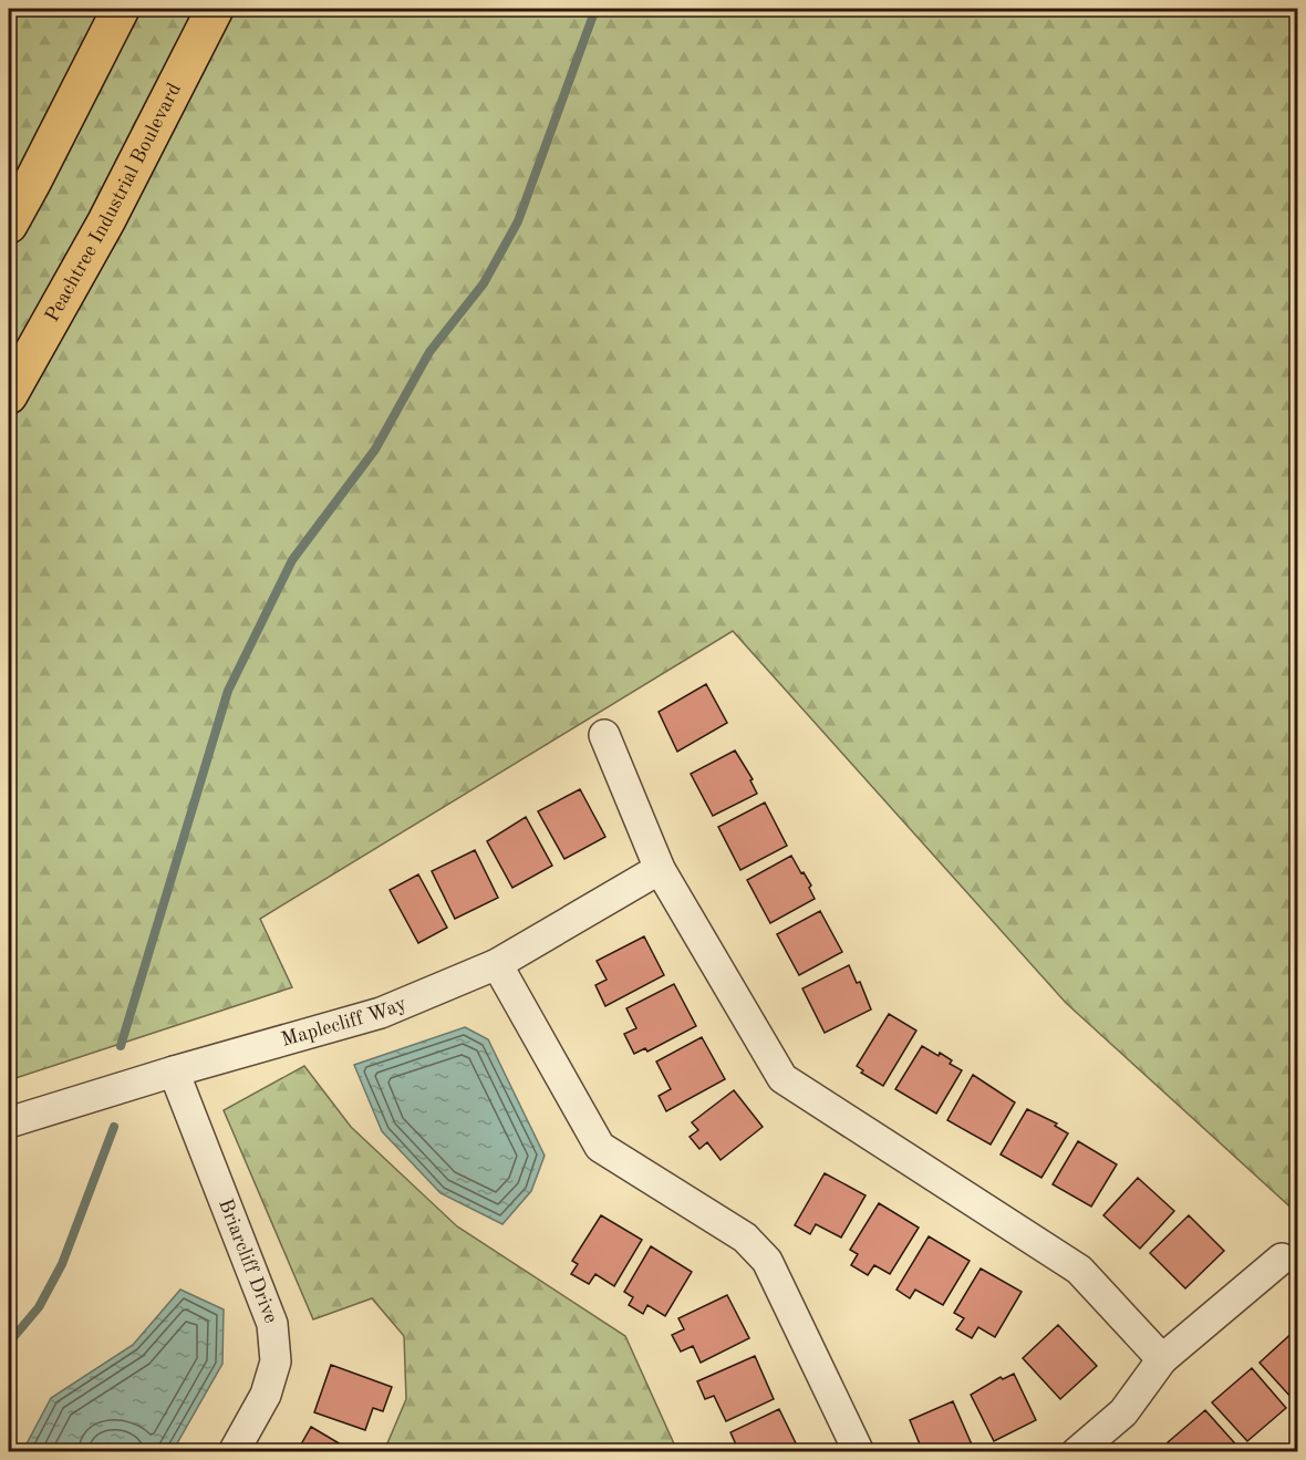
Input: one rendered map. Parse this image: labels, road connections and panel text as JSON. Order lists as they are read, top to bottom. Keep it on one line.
{"streets":{"main road":["Peachtree Industrial Boulevard"],"street":["Maplecliff Way","Briarcliff Drive"]},"crossings":[["Maplecliff Way","Briarcliff Drive"]]}
